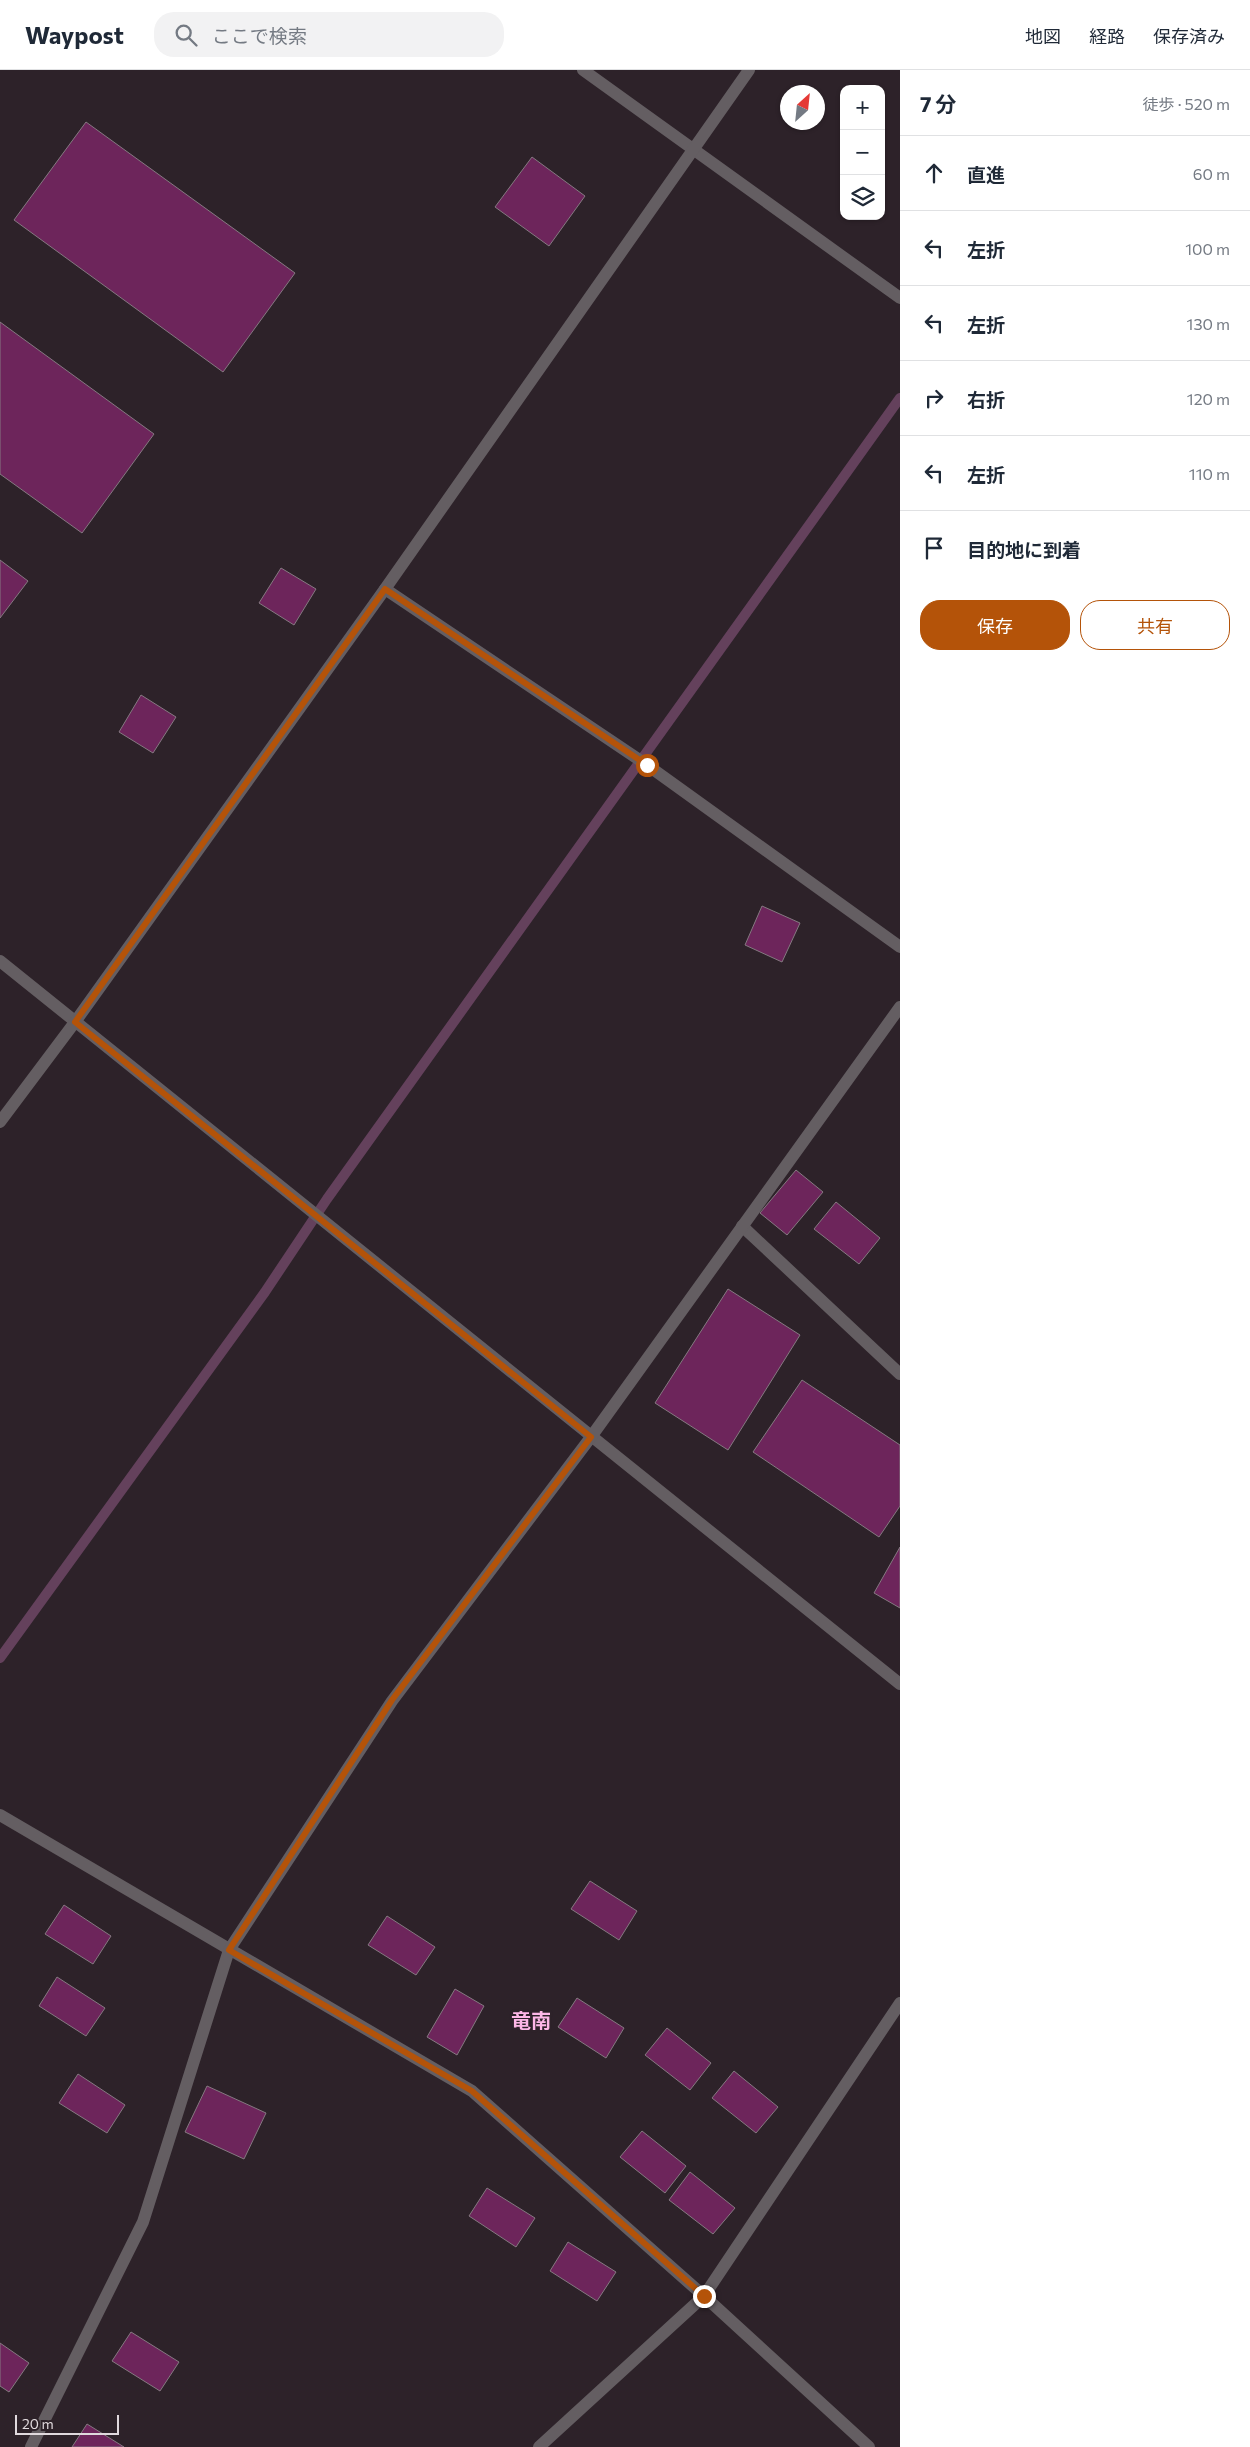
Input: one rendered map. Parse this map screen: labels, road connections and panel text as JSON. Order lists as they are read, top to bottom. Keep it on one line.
{"districts":["竜南"],"scale_bar":"20 m","north":"top right","page":{"header":"Waypost","search":"ここで検索","nav":["地図","経路","保存済み"],"heading":["7 分","徒歩 · 520 m"],"map_buttons":["+","−"],"list":[["直進","60 m"],["左折","100 m"],["左折","130 m"],["右折","120 m"],["左折","110 m"],"目的地に到着"],"buttons":["保存","共有"],"scale":"20 m"}}
